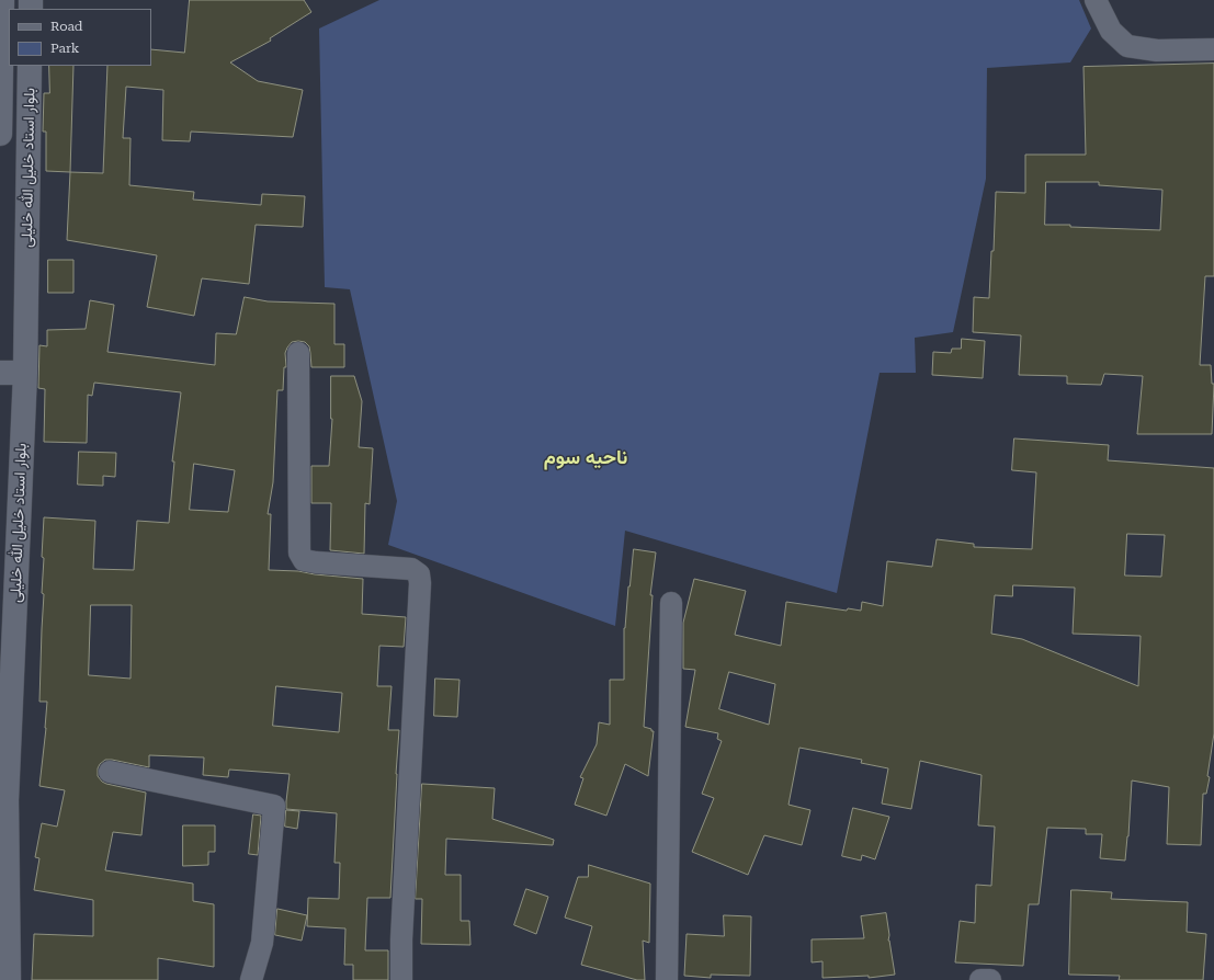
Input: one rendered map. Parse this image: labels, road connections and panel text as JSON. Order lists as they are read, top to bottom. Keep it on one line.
{"streets":{"main road":["بلوار استاد خلیل الله خلیلی"]},"districts":["ناحیه سوم"],"legend":["Road","Park"]}
